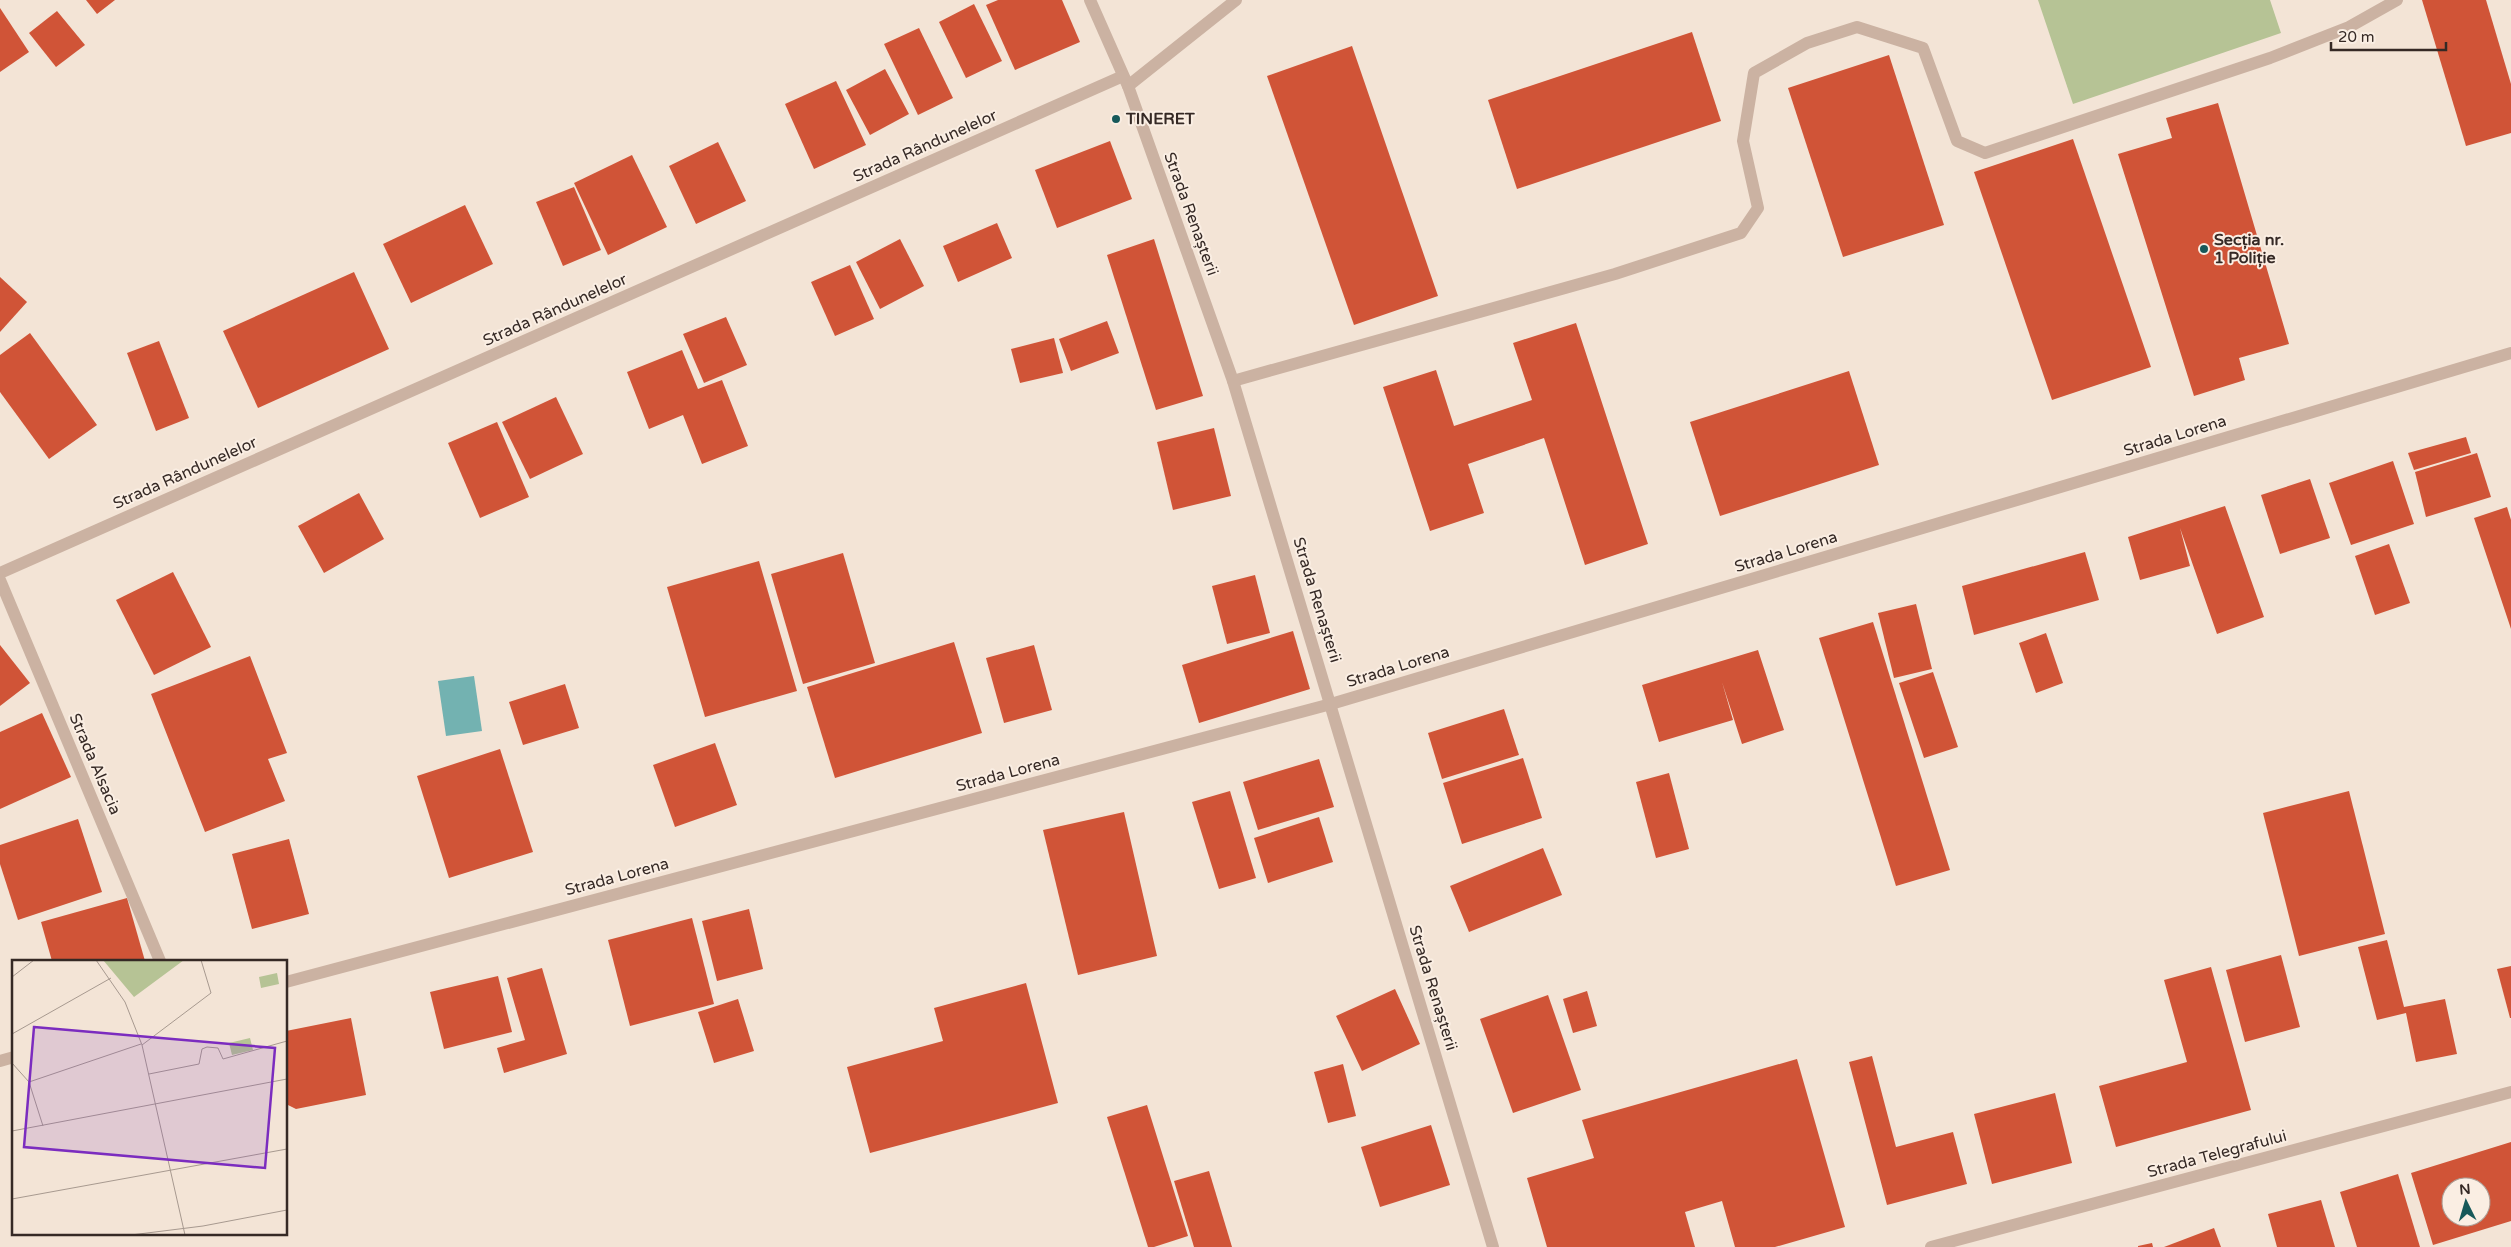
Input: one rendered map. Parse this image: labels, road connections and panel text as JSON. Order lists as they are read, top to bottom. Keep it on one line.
{"streets":{"street":["Strada Rândunelelor","Strada Renașterii","Strada Lorena","Strada Alsacia","Strada Telegrafului"]},"crossings":[["Strada Rândunelelor","Strada Renașterii"],["Strada Renașterii","Strada Lorena"]],"places":["TINERET","Secția nr. 1 Poliție"],"scale_bar":"20 m","north":"top"}
